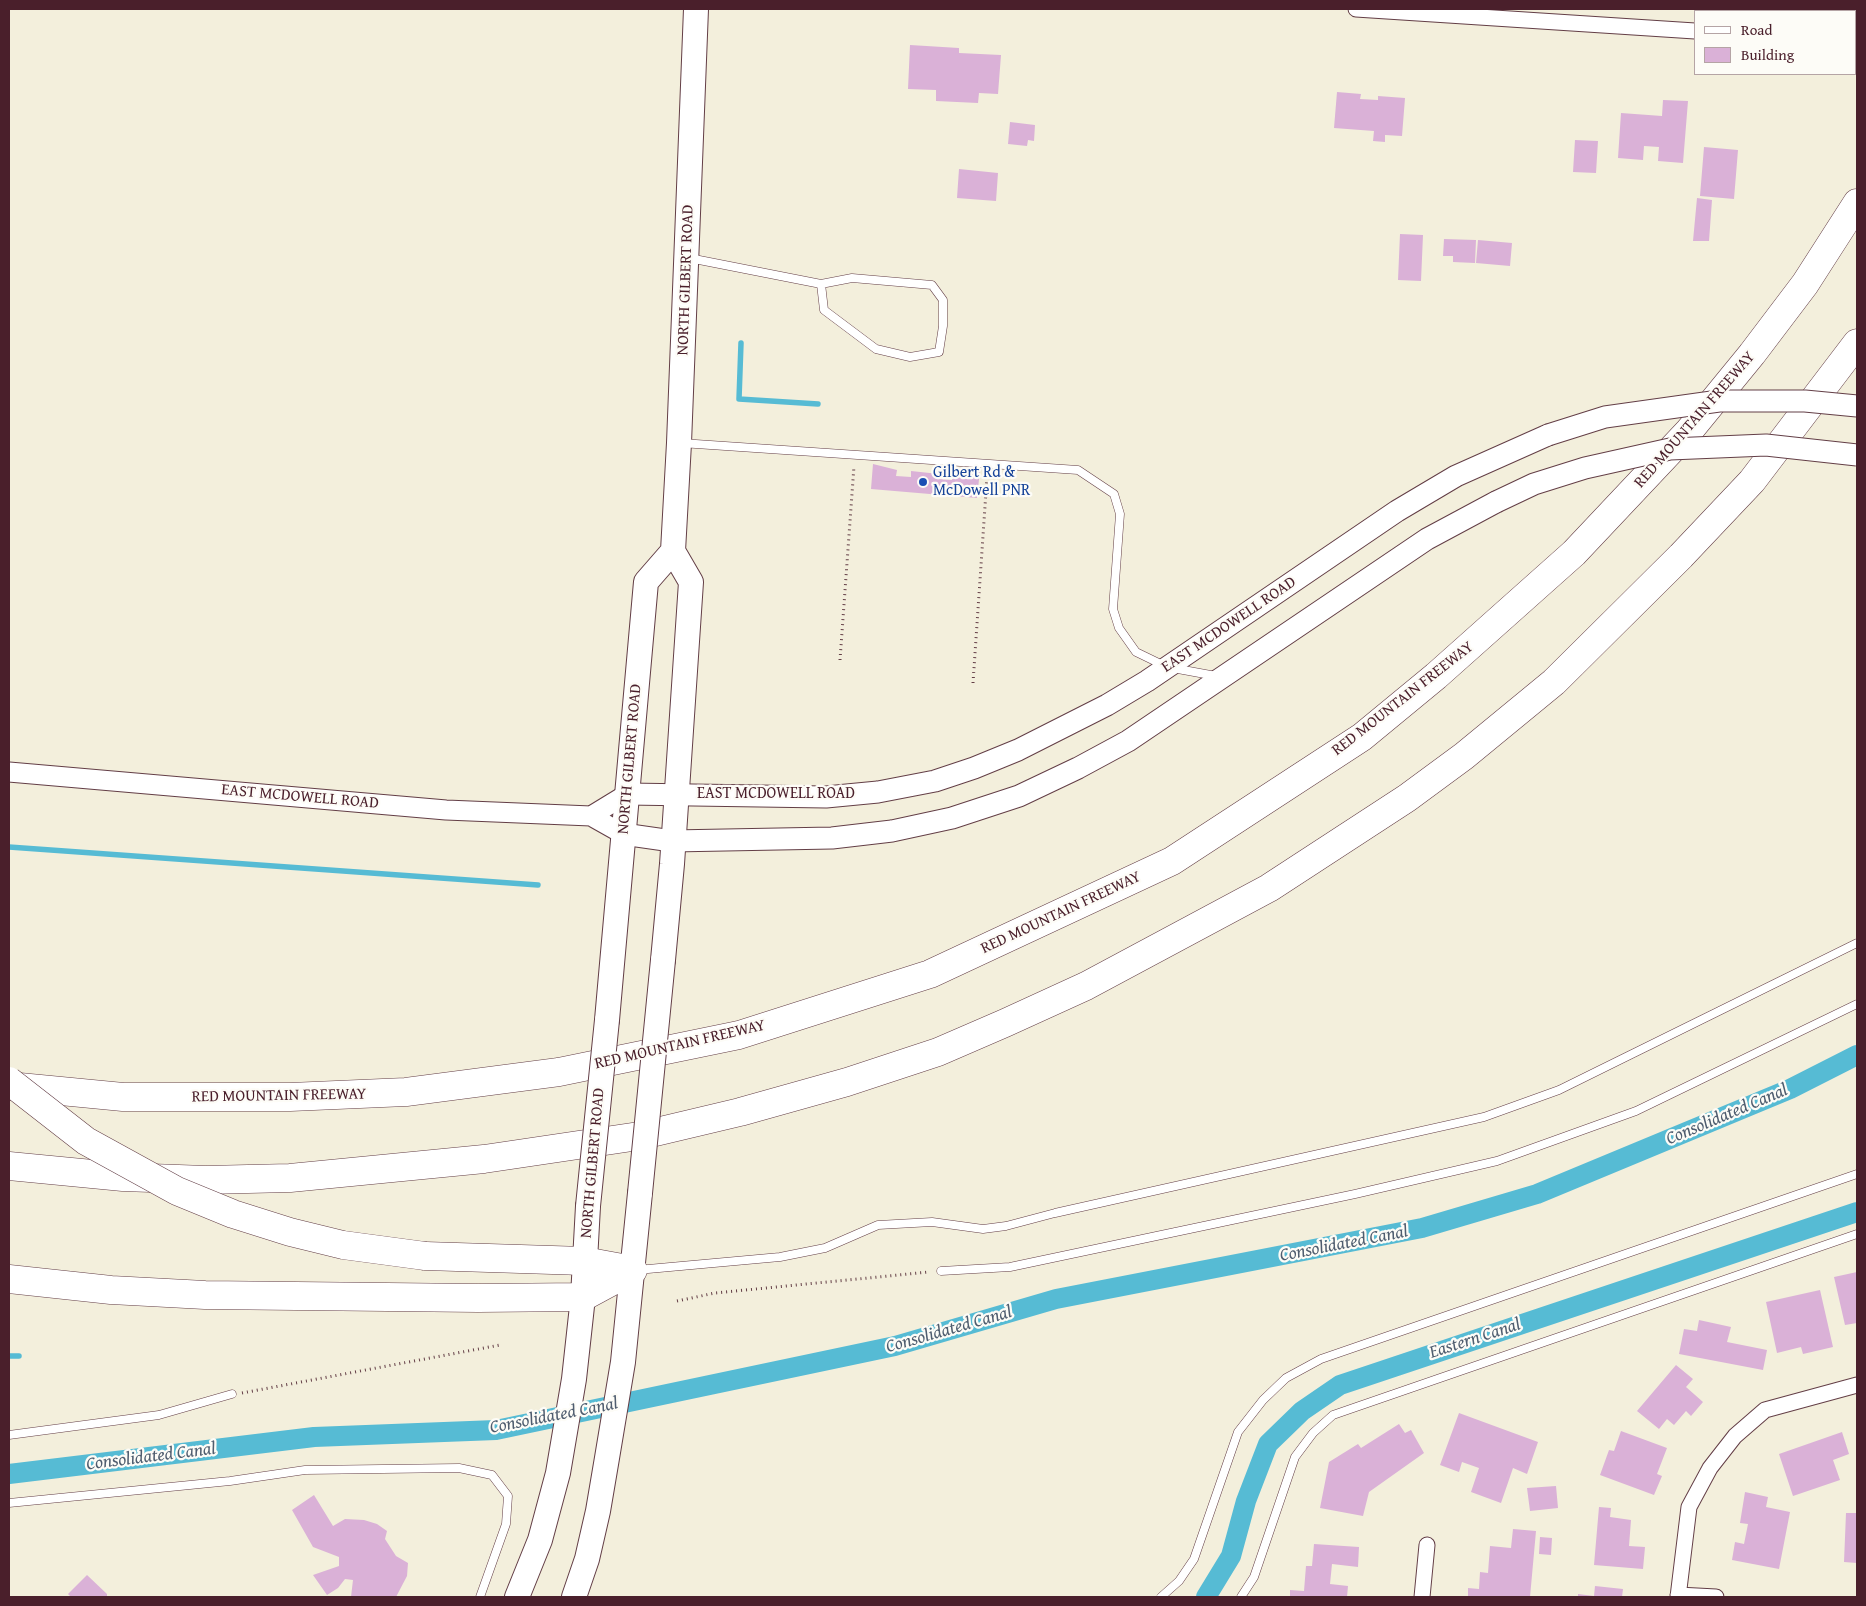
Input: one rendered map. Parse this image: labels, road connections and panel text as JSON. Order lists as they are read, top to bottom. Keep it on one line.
{"streets":{"highway":["RED MOUNTAIN FREEWAY"],"main road":["NORTH GILBERT ROAD","EAST MCDOWELL ROAD"]},"crossings":[["NORTH GILBERT ROAD","EAST MCDOWELL ROAD"]],"water":["Consolidated Canal","Eastern Canal"],"places":["Gilbert Rd & McDowell PNR"],"legend":["Road","Building"]}
